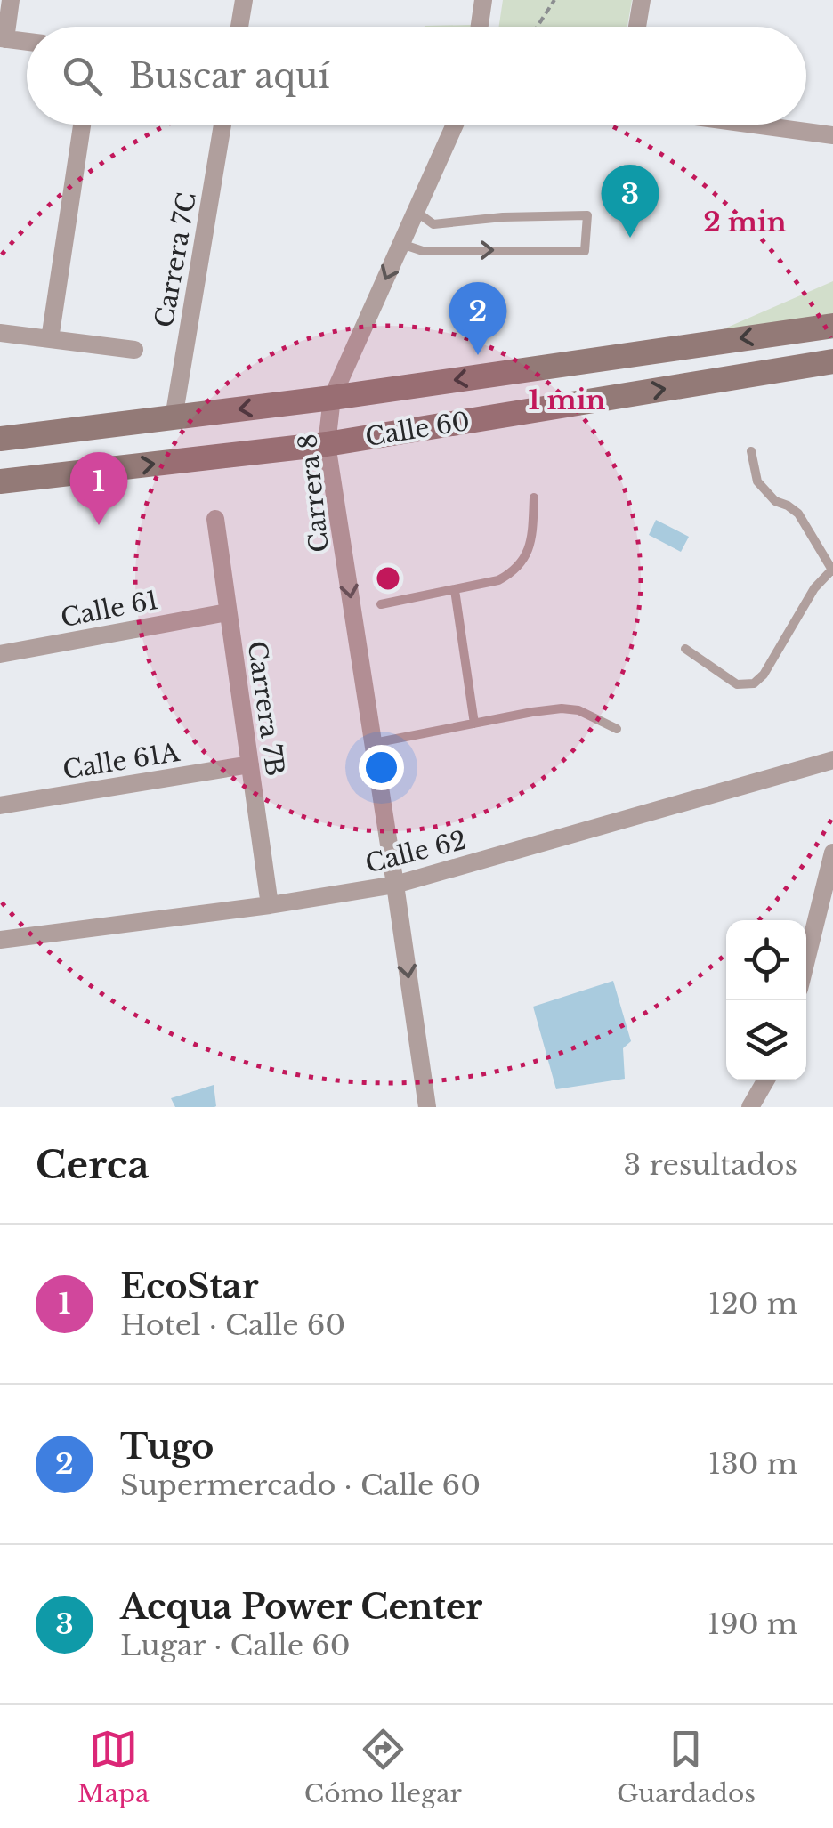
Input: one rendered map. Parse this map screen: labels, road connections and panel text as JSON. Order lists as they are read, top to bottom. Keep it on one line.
{"streets":{"main road":["Calle 60"],"street":["Carrera 7C","Carrera 8","Calle 61","Carrera 7B","Calle 61A","Calle 62"]},"crossings":[["Carrera 7C","Calle 60"],["Calle 60","Carrera 8"],["Carrera 8","Calle 62"],["Calle 61","Carrera 7B"],["Carrera 7B","Calle 61A"],["Carrera 7B","Calle 62"]],"one_way":["Carrera 8"],"page":{"search":"Buscar aquí","pins":["3","2","1"],"heading":["Cerca","3 resultados"],"list":[{"mark":"1","name":"EcoStar","note":"Hotel · Calle 60","value":"120 m"},{"mark":"2","name":"Tugo","note":"Supermercado · Calle 60","value":"130 m"},{"mark":"3","name":"Acqua Power Center","note":"Lugar · Calle 60","value":"190 m"}],"nav":["Mapa","Cómo llegar","Guardados"]},"rings":["2 min","1 min"]}
